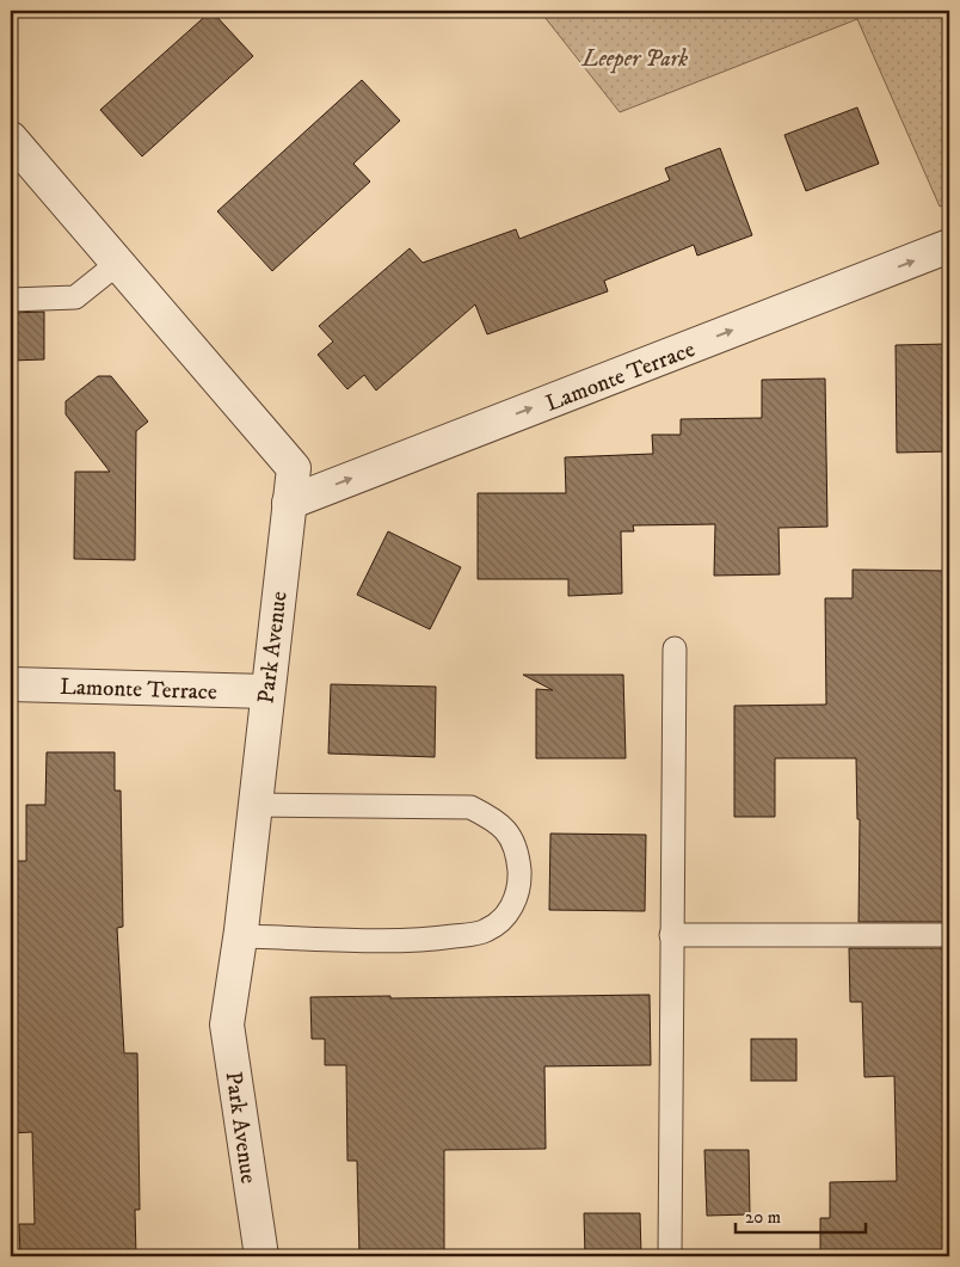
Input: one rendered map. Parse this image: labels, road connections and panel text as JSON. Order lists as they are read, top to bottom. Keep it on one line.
{"streets":{"street":["Lamonte Terrace","Park Avenue"]},"crossings":[["Lamonte Terrace","Park Avenue"]],"one_way":["Lamonte Terrace"],"parks":["Leeper Park"],"scale_bar":"20 m"}
